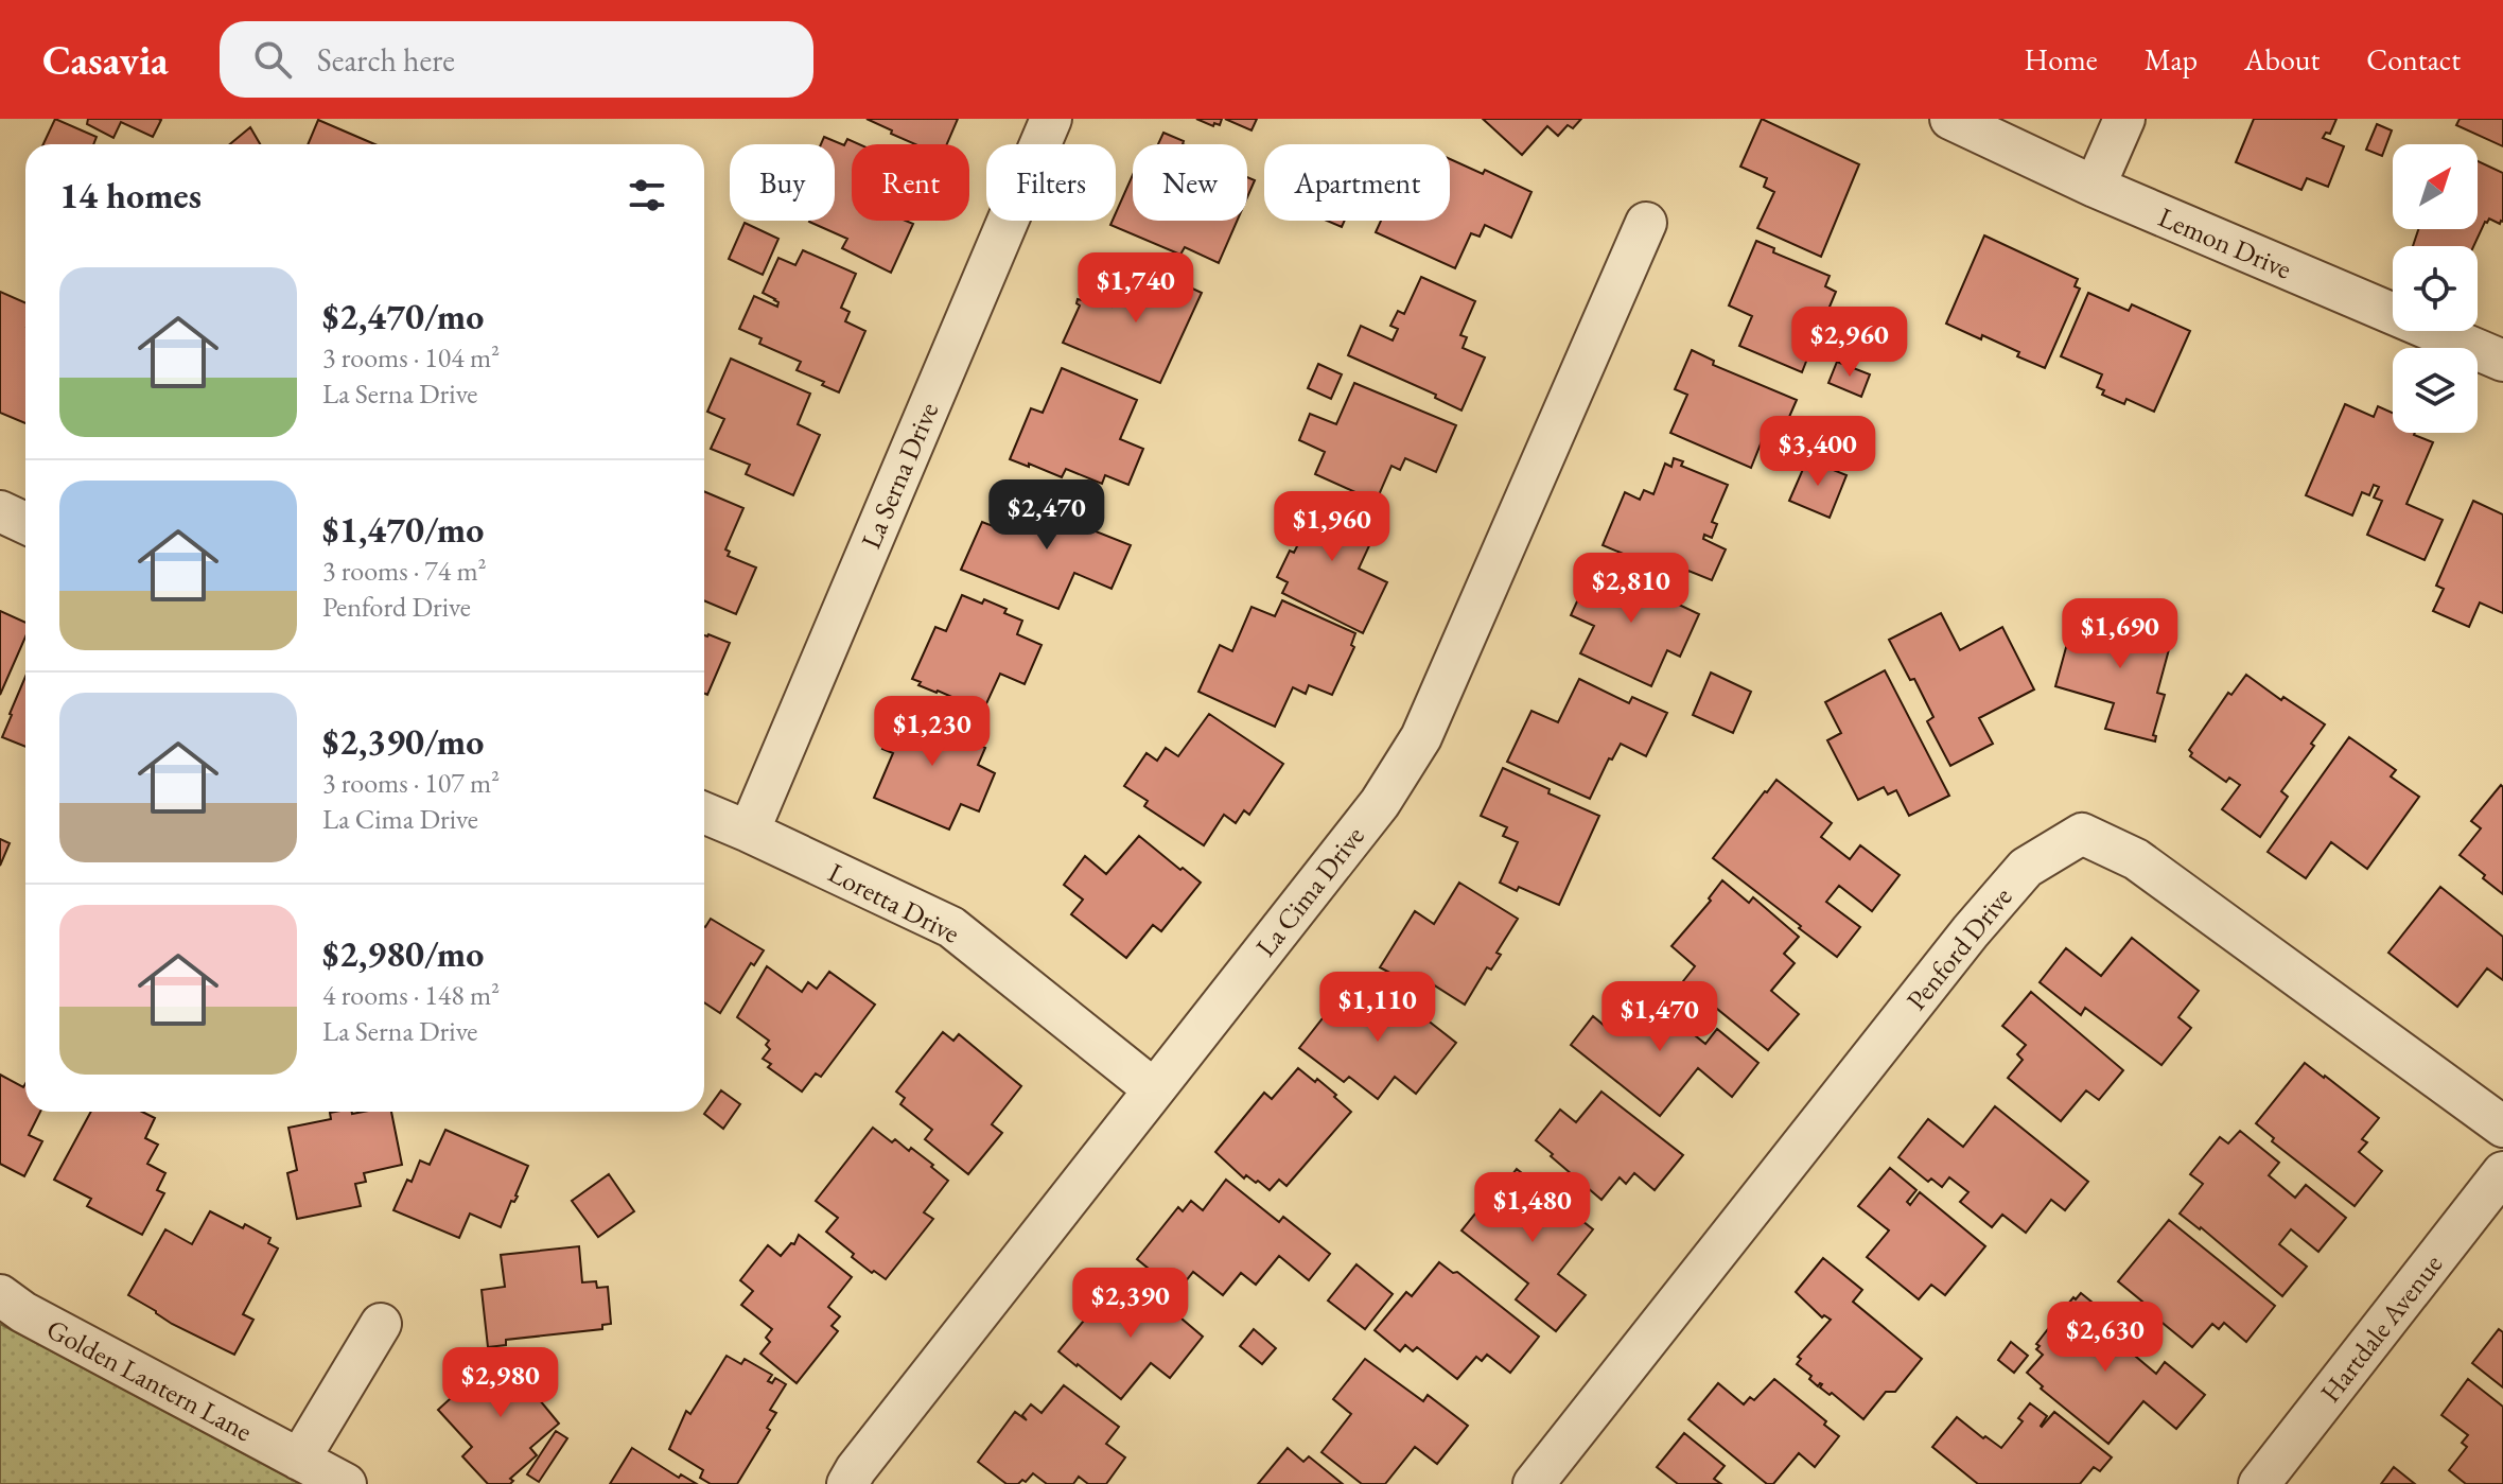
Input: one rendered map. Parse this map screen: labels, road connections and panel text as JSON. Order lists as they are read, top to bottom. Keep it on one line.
{"streets":{"street":["Lemon Drive","La Serna Drive","La Cima Drive","Loretta Drive","Penford Drive","Hartdale Avenue","Golden Lantern Lane"]},"crossings":[["La Serna Drive","Loretta Drive"],["La Cima Drive","Loretta Drive"]],"north":"top right","page":{"header":"Casavia","search":"Search here","nav":["Home","Map","About","Contact"],"chip":["Buy","Rent","Filters","New","Apartment"],"heading":"14 homes","list":[{"name":"$2,470/mo","note":"3 rooms · 104 m² · La Serna Drive"},{"name":"$1,470/mo","note":"3 rooms · 74 m² · Penford Drive"},{"name":"$2,390/mo","note":"3 rooms · 107 m² · La Cima Drive"},{"name":"$2,980/mo","note":"4 rooms · 148 m² · La Serna Drive"}],"price":["$1,740","$2,960","$3,400","$2,470","$1,960","$2,810","$1,690","$1,230","$1,110","$1,470","$1,480","$2,390","$2,630","$2,980"]}}
